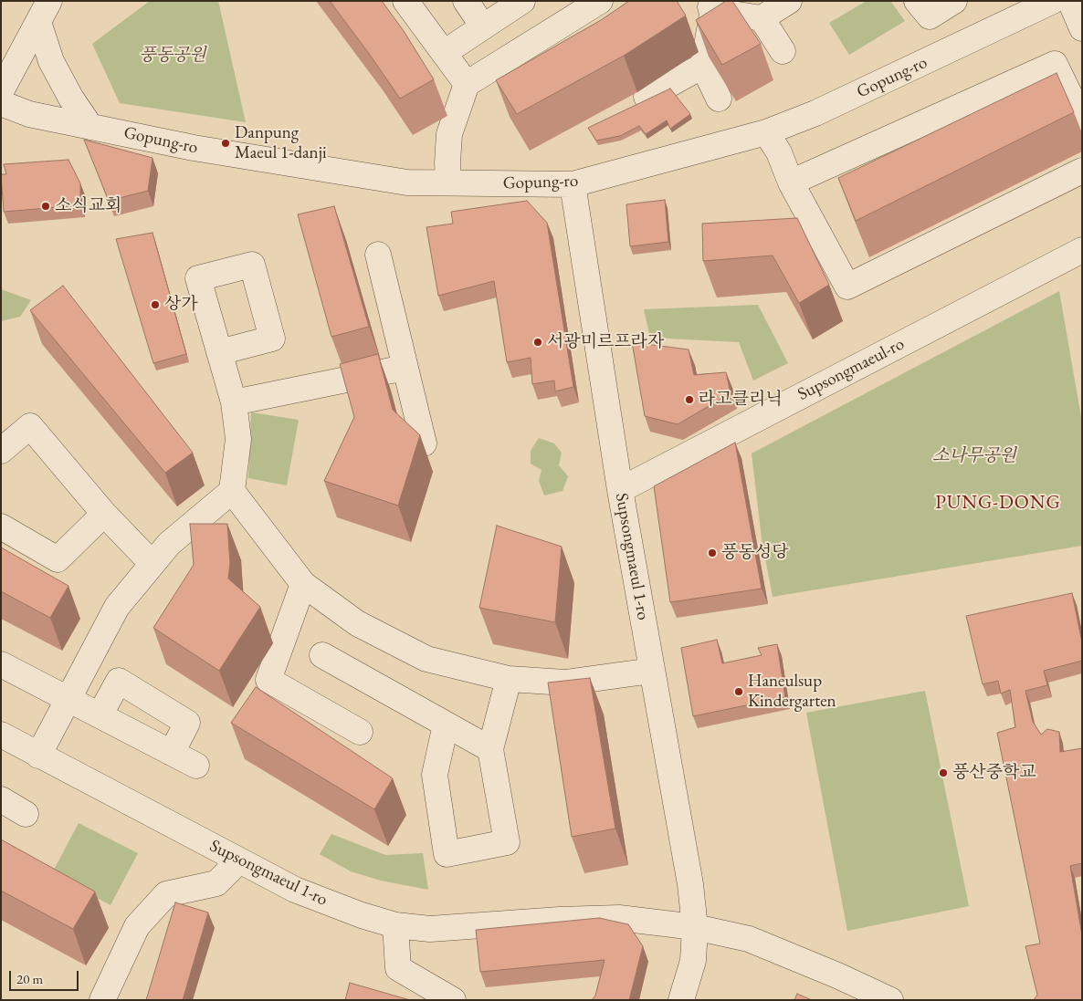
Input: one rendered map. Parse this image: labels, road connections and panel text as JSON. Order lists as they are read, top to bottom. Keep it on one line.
{"streets":{"street":["Gopung-ro","Supsongmaeul-ro","Supsongmaeul 1-ro"]},"crossings":[["Gopung-ro","Supsongmaeul 1-ro"],["Supsongmaeul-ro","Supsongmaeul 1-ro"]],"districts":["PUNG-DONG"],"parks":["풍동공원","소나무공원"],"places":["Danpung Maeul 1-danji","소식교회","상가","서광미르프라자","라고클리닉","풍동성당","Haneulsup Kindergarten","풍산중학교"],"scale_bar":"20 m"}
